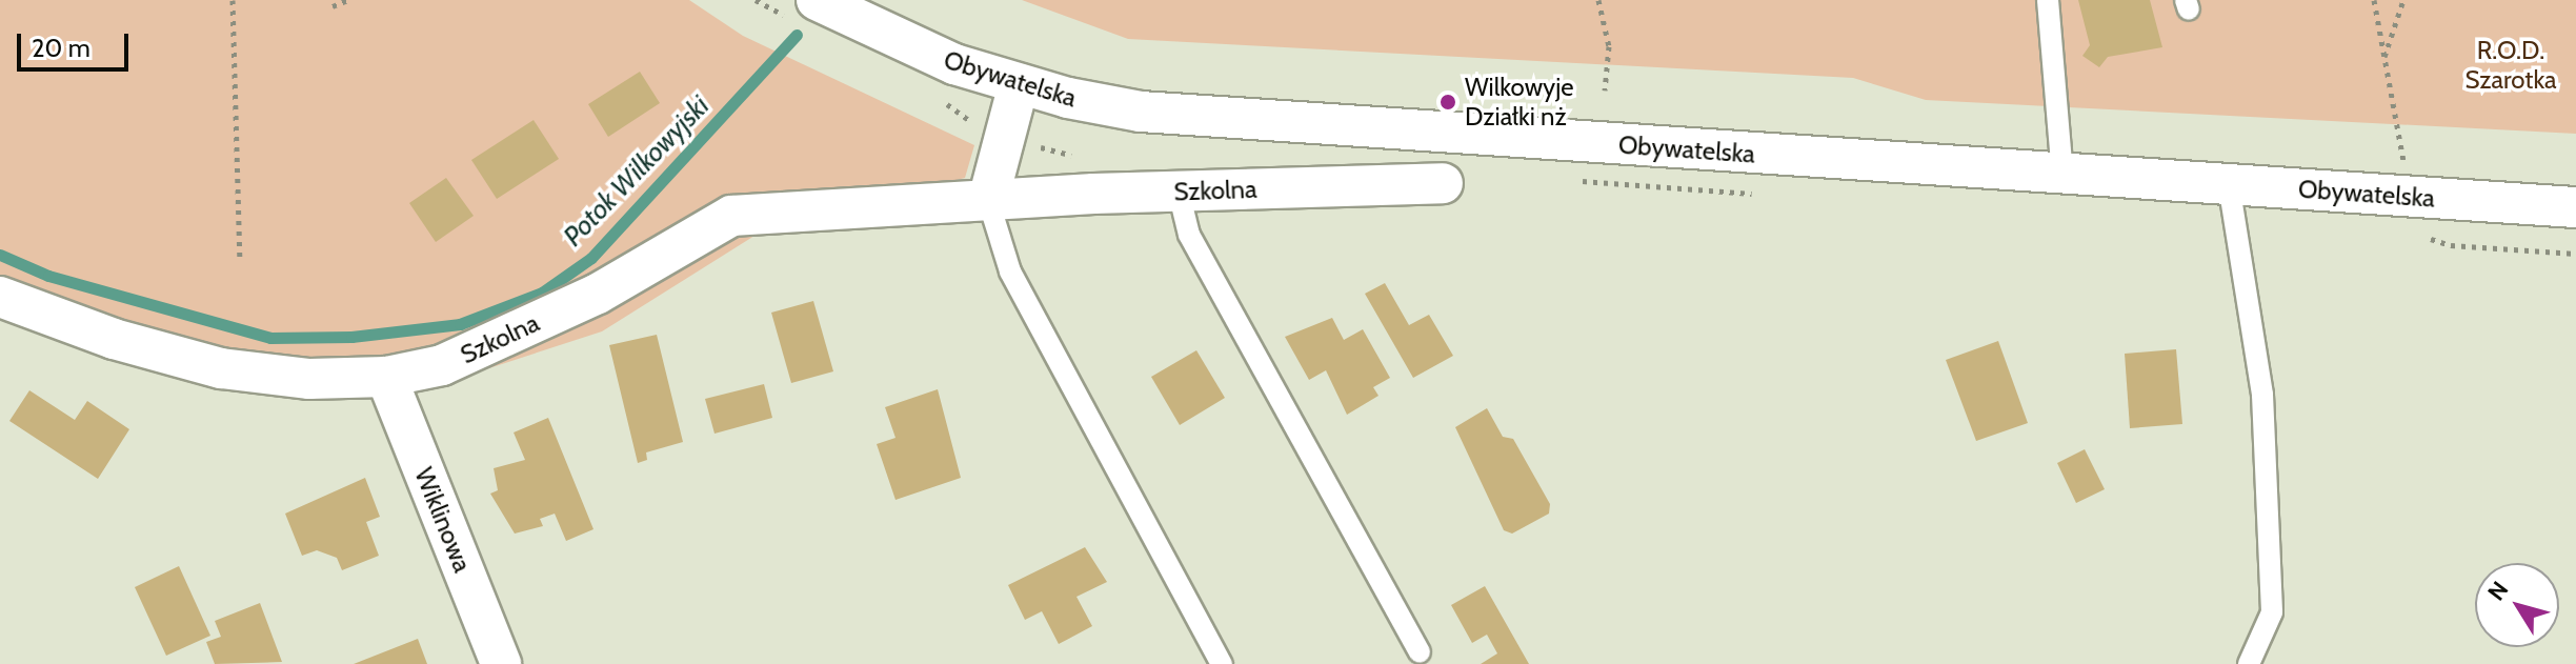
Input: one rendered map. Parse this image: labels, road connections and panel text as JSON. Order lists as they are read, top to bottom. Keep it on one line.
{"streets":{"street":["Obywatelska","Szkolna","Wiklinowa"]},"crossings":[["Szkolna","Wiklinowa"]],"water":["Potok Wilkowyjski"],"parks":["R.O.D. Szarotka"],"places":["Wilkowyje Działki nż"],"scale_bar":"20 m","north":"top left"}
